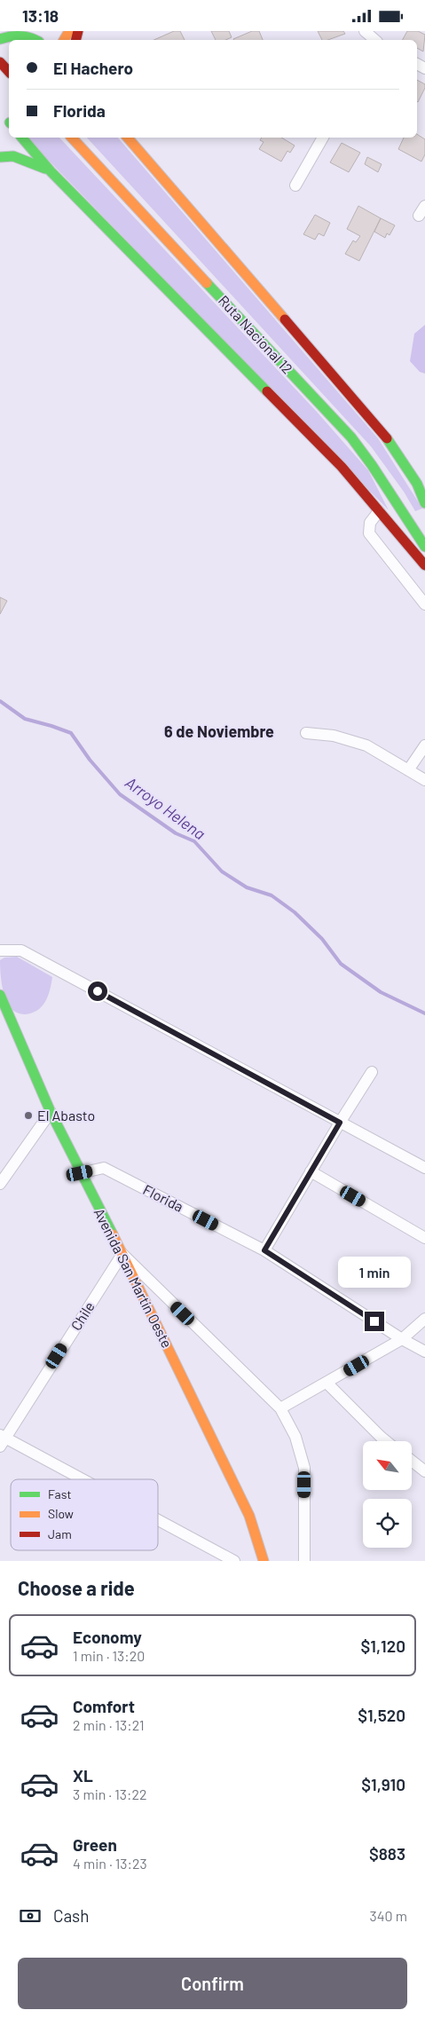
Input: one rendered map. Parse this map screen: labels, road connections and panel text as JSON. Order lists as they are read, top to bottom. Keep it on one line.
{"streets":{"main road":["Ruta Nacional 12","Avenida San Martín Oeste"],"street":["Florida","Chile"]},"crossings":[["Florida","Avenida San Martín Oeste"],["Avenida San Martín Oeste","Chile"]],"districts":["6 de Noviembre"],"water":["Arroyo Helena"],"places":["El Abasto"],"legend":["Fast","Slow","Jam"],"north":"top left","page":{"status":"13:18","banner":["El Hachero","Florida"],"bubble":"1 min","heading":"Choose a ride","list":[{"name":"Economy","note":"1 min · 13:20","value":"$1,120"},{"name":"Comfort","note":"2 min · 13:21","value":"$1,520"},{"name":"XL","note":"3 min · 13:22","value":"$1,910"},{"name":"Green","note":"4 min · 13:23","value":"$883"}],"pay":["Cash","340 m"],"buttons":"Confirm"}}
